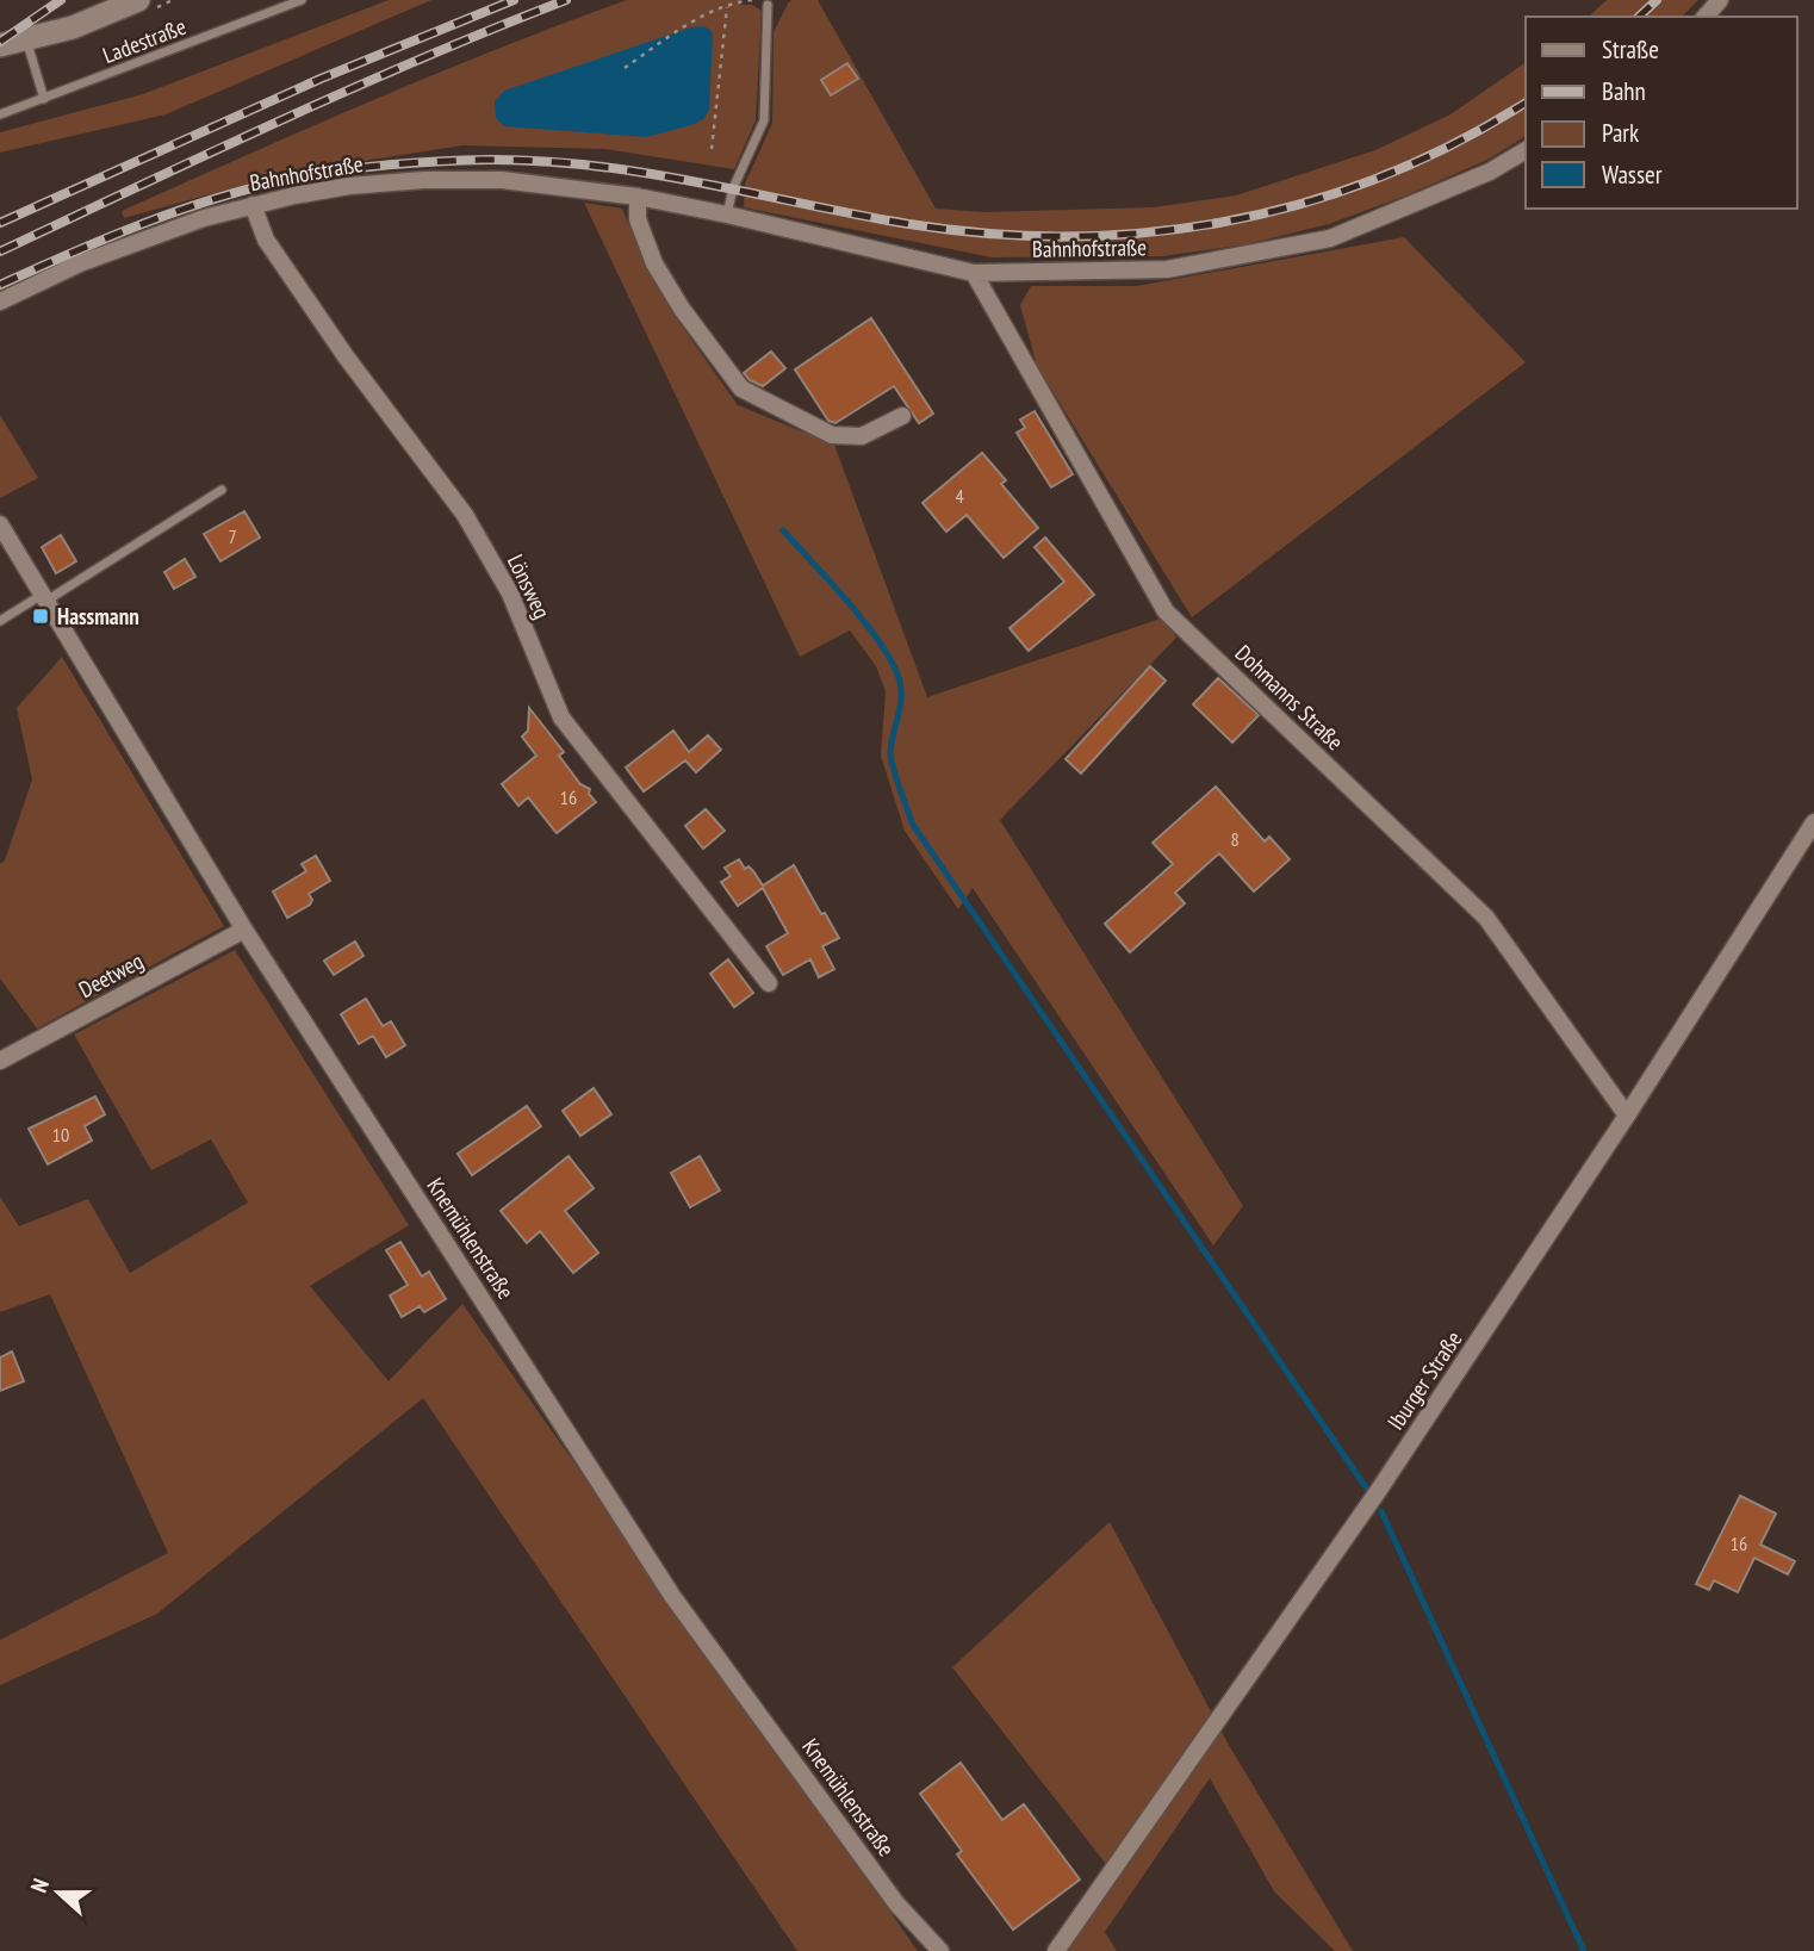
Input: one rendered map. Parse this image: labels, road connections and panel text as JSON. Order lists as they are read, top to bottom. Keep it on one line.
{"streets":{"street":["Bahnhofstraße","Lönsweg","Dohmanns Straße","Deetweg","Knemühlenstraße","Iburger Straße"],"lane":["Ladestraße"]},"crossings":[["Bahnhofstraße","Lönsweg"],["Bahnhofstraße","Dohmanns Straße"],["Dohmanns Straße","Iburger Straße"],["Deetweg","Knemühlenstraße"]],"places":{"transit":["Hassmann"]},"house_numbers":["4","7","16","8","10","16"],"legend":["Straße","Bahn","Park","Wasser"],"north":"left"}
